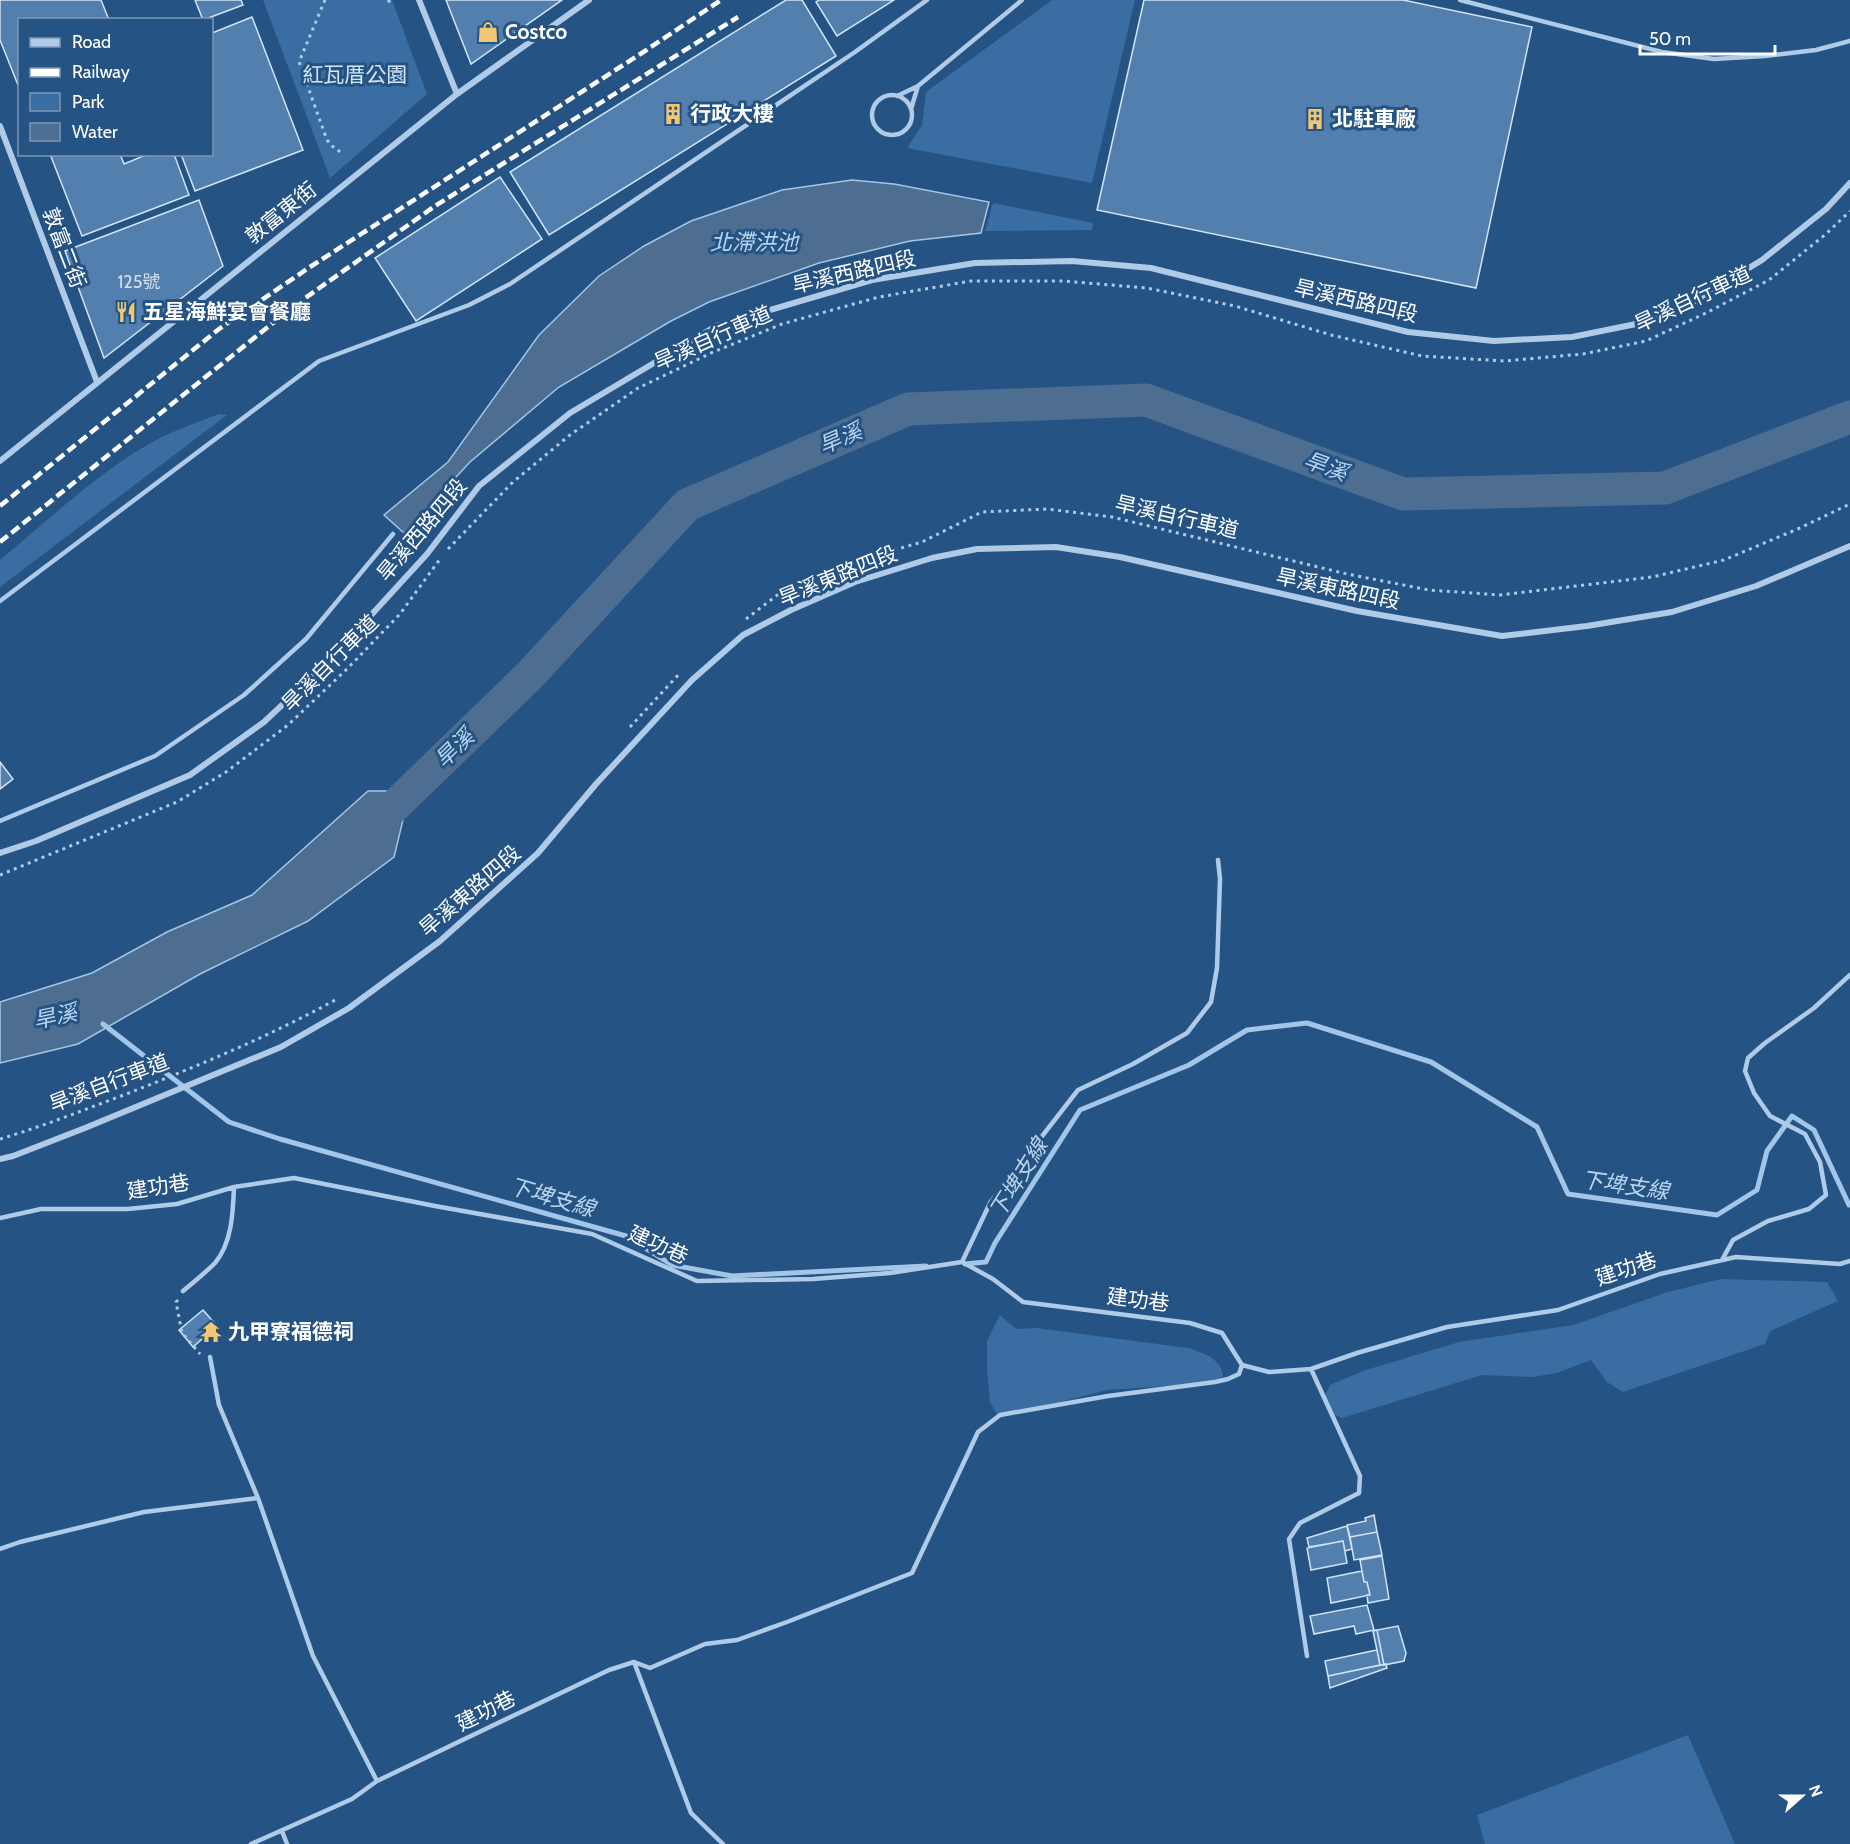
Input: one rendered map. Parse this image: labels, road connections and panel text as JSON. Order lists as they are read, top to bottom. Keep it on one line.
{"streets":{"street":["敦富東街","敦富二街","旱溪西路四段","旱溪東路四段"],"lane":["建功巷"],"path":["旱溪自行車道"]},"crossings":[["敦富東街","敦富二街"]],"water":["北滯洪池","旱溪","下埤支線"],"parks":["紅瓦厝公園"],"places":{"shop":["Costco"],"building":["行政大樓","北駐車廠"],"restaurant":["五星海鮮宴會餐廳"],"temple":["九甲寮福德祠"]},"house_numbers":["125號"],"legend":["Road","Railway","Park","Water"],"scale_bar":"50 m","north":"right"}
